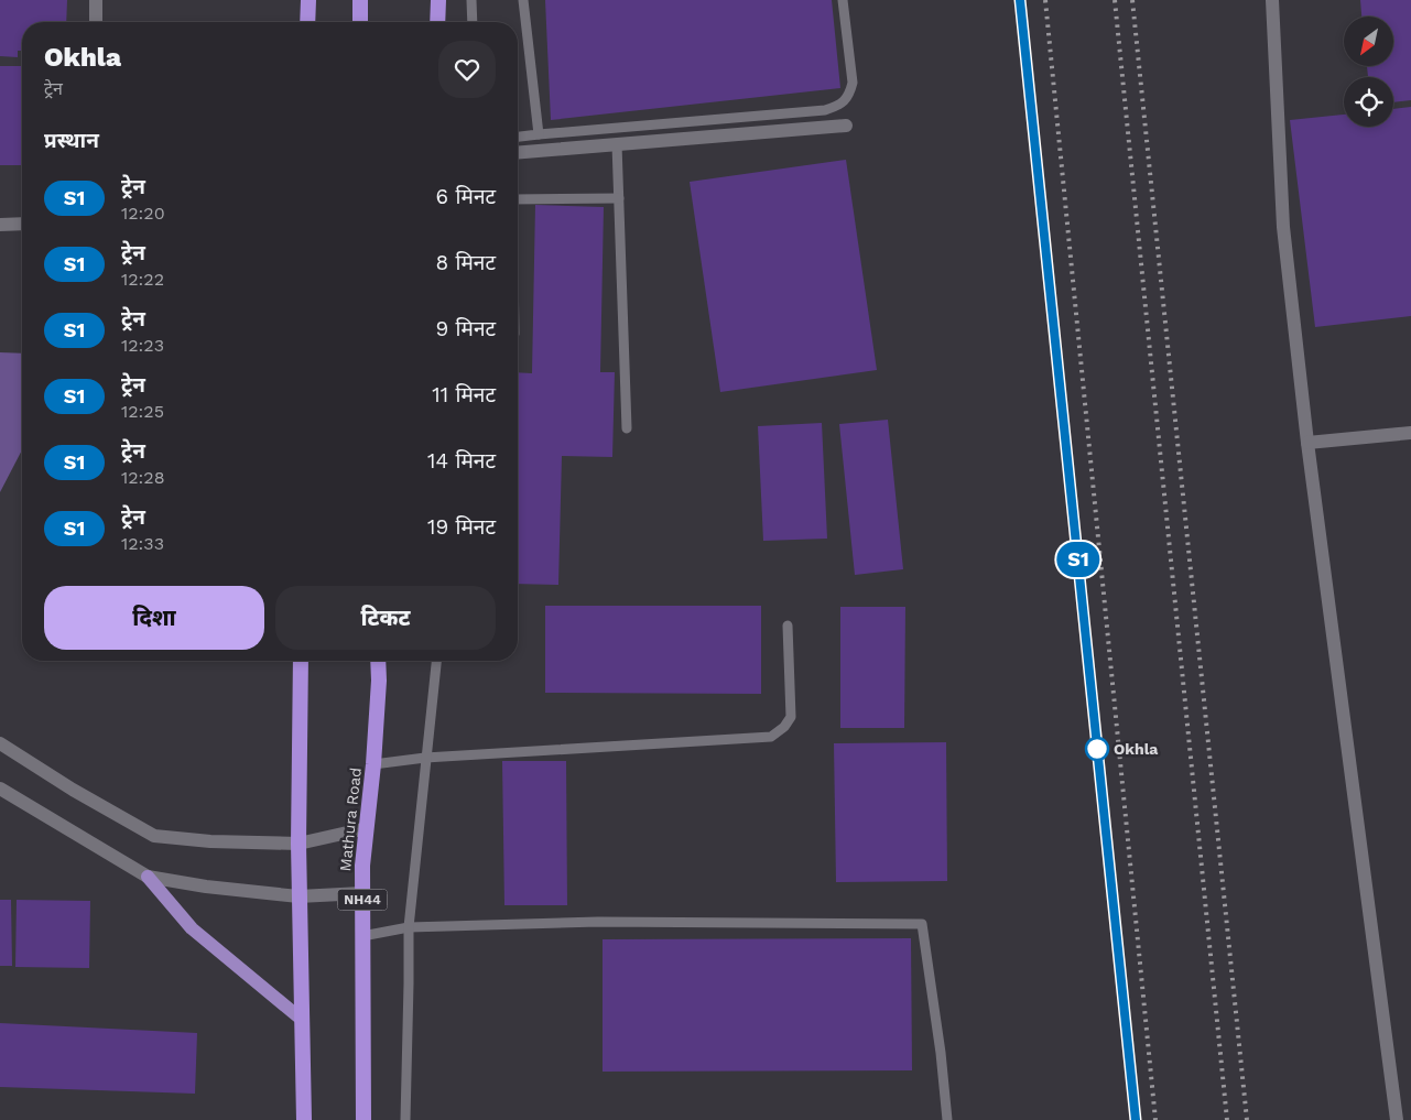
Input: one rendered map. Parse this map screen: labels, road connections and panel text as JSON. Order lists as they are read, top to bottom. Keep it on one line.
{"streets":{"highway":["Mathura Road","NH44"]},"places":["Okhla"],"north":"bottom left","page":{"on_map":"S1","heading":[["Okhla","ट्रेन"],"प्रस्थान"],"list":[{"mark":"S1","name":"ट्रेन","note":"12:20","value":"6 मिनट"},{"mark":"S1","name":"ट्रेन","note":"12:22","value":"8 मिनट"},{"mark":"S1","name":"ट्रेन","note":"12:23","value":"9 मिनट"},{"mark":"S1","name":"ट्रेन","note":"12:25","value":"11 मिनट"},{"mark":"S1","name":"ट्रेन","note":"12:28","value":"14 मिनट"},{"mark":"S1","name":"ट्रेन","note":"12:33","value":"19 मिनट"}],"buttons":["दिशा","टिकट"]}}
